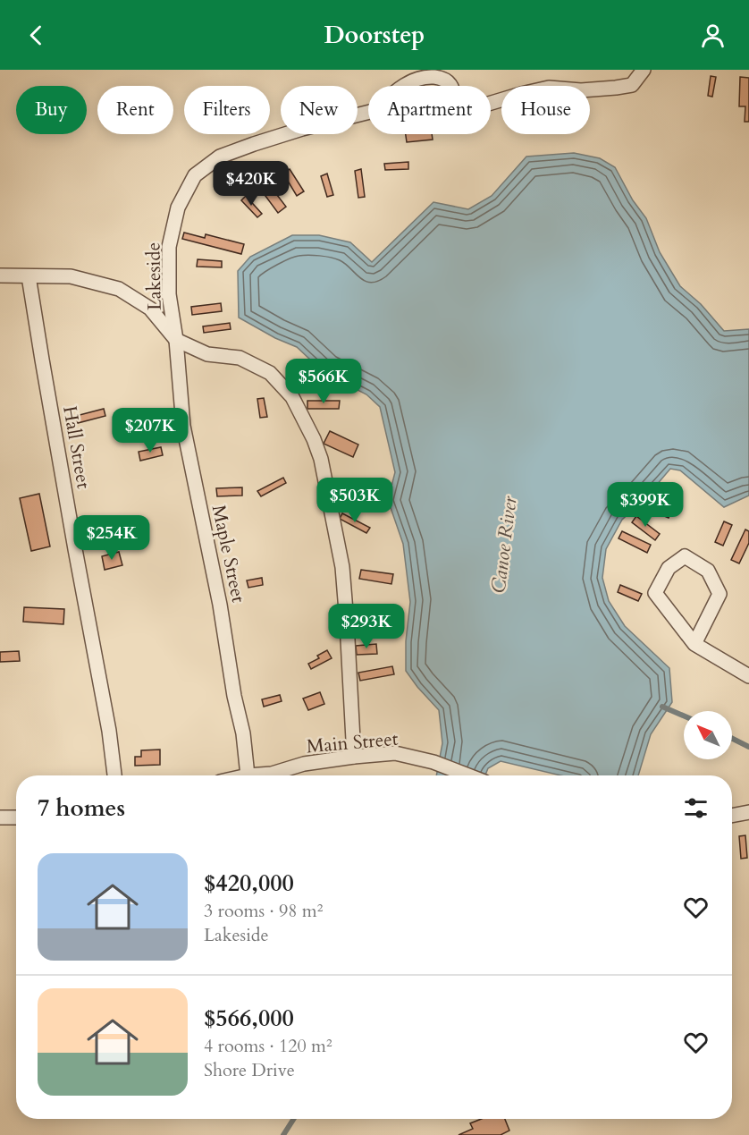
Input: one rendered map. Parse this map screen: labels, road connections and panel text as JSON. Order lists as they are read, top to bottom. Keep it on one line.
{"streets":{"street":["Lakeside","Hall Street","Maple Street","Main Street"]},"crossings":[["Lakeside","Maple Street"]],"water":["Canoe River"],"north":"top left","page":{"header":"Doorstep","chip":["Buy","Rent","Filters","New","Apartment","House"],"price":["$420K","$566K","$207K","$503K","$399K","$254K","$293K"],"heading":"7 homes","list":[{"name":"$420,000","note":"3 rooms · 98 m² · Lakeside"},{"name":"$566,000","note":"4 rooms · 120 m² · Shore Drive"}]}}
